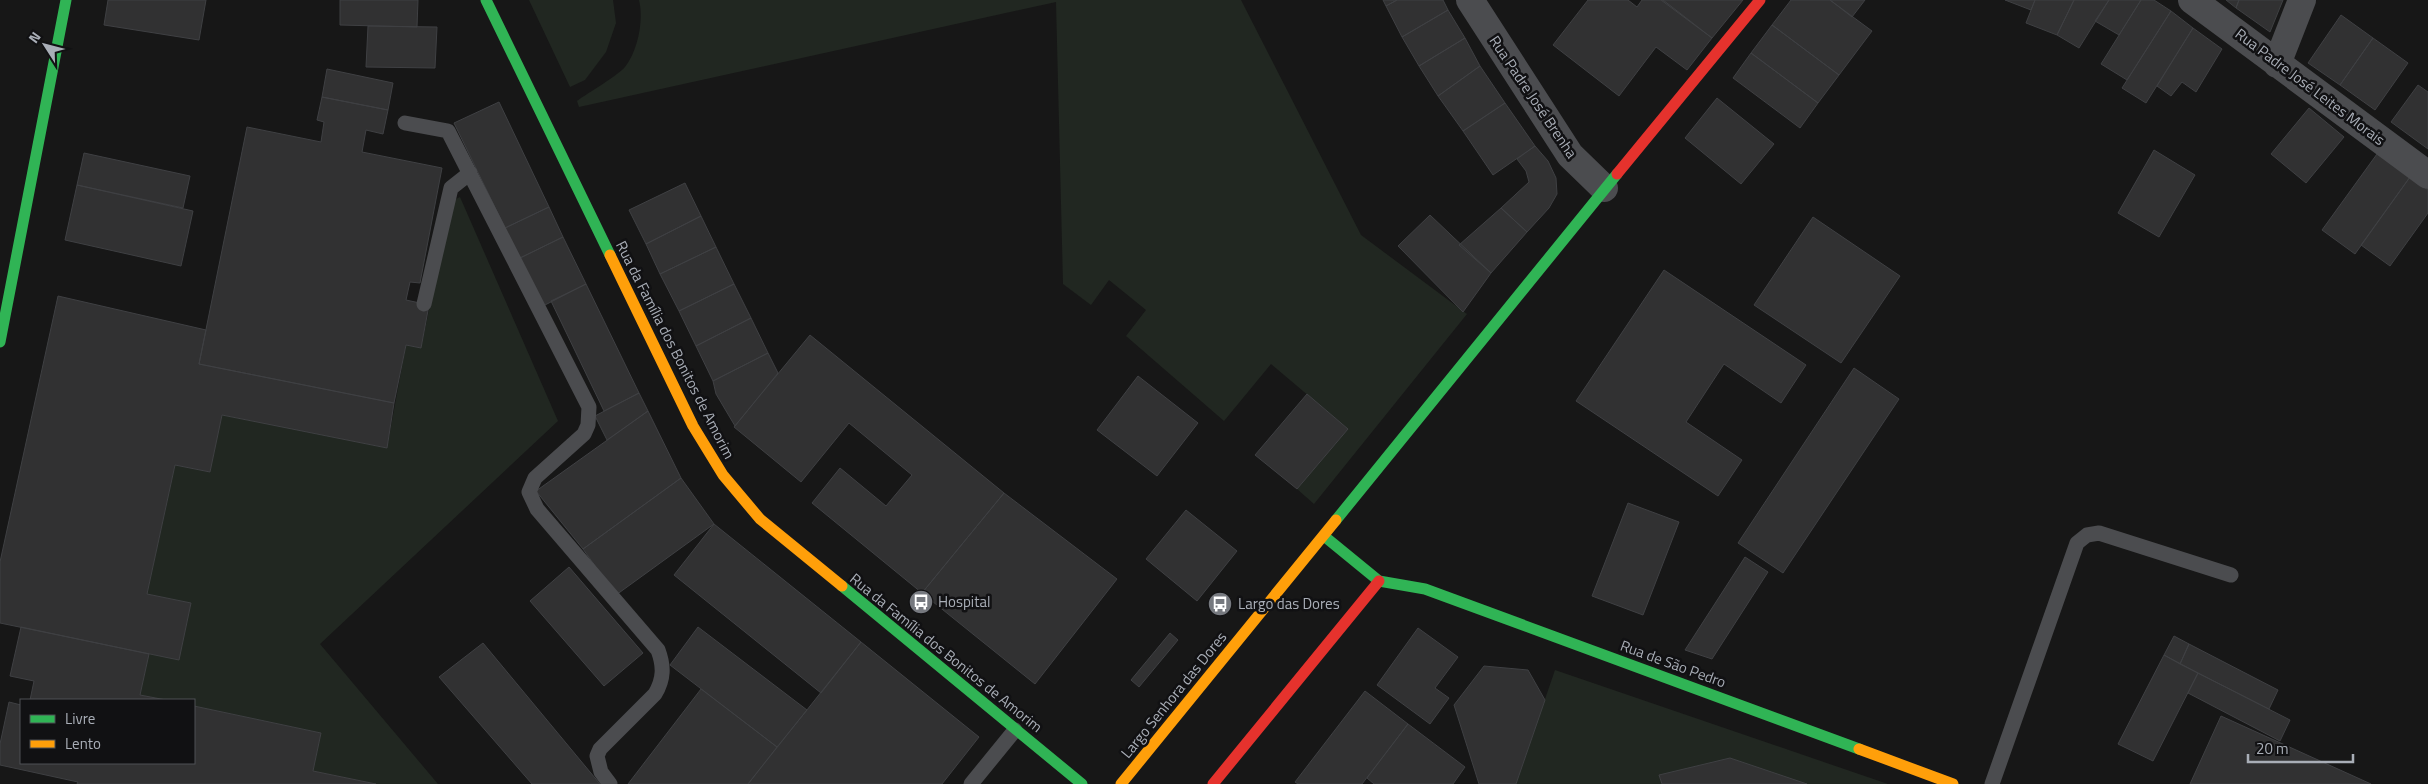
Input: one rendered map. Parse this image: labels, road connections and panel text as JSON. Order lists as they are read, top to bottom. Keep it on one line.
{"streets":{"main road":["Rua da Família dos Bonitos de Amorim","Rua de São Pedro","Largo Senhora das Dores"],"street":["Rua Padre José Leites Morais","Rua Padre José Brenha"]},"crossings":[["Rua Padre José Brenha","Largo Senhora das Dores"]],"places":{"bus stop":["Hospital","Largo das Dores"]},"legend":["Livre","Lento"],"scale_bar":"20 m","north":"top left"}
